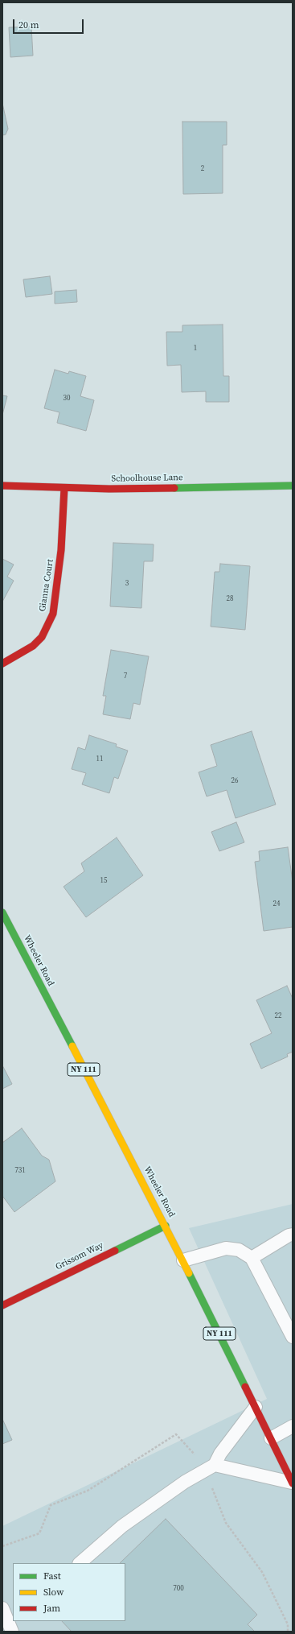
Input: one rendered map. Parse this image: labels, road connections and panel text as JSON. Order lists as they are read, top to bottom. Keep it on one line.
{"streets":{"street":["Schoolhouse Lane","Gianna Court","Wheeler Road","NY 111","Grissom Way"]},"crossings":[["Schoolhouse Lane","Gianna Court"],["Wheeler Road","Grissom Way"]],"house_numbers":["2","1","30","3","28","7","11","26","15","24","22","731","700"],"legend":["Fast","Slow","Jam"],"scale_bar":"20 m"}
